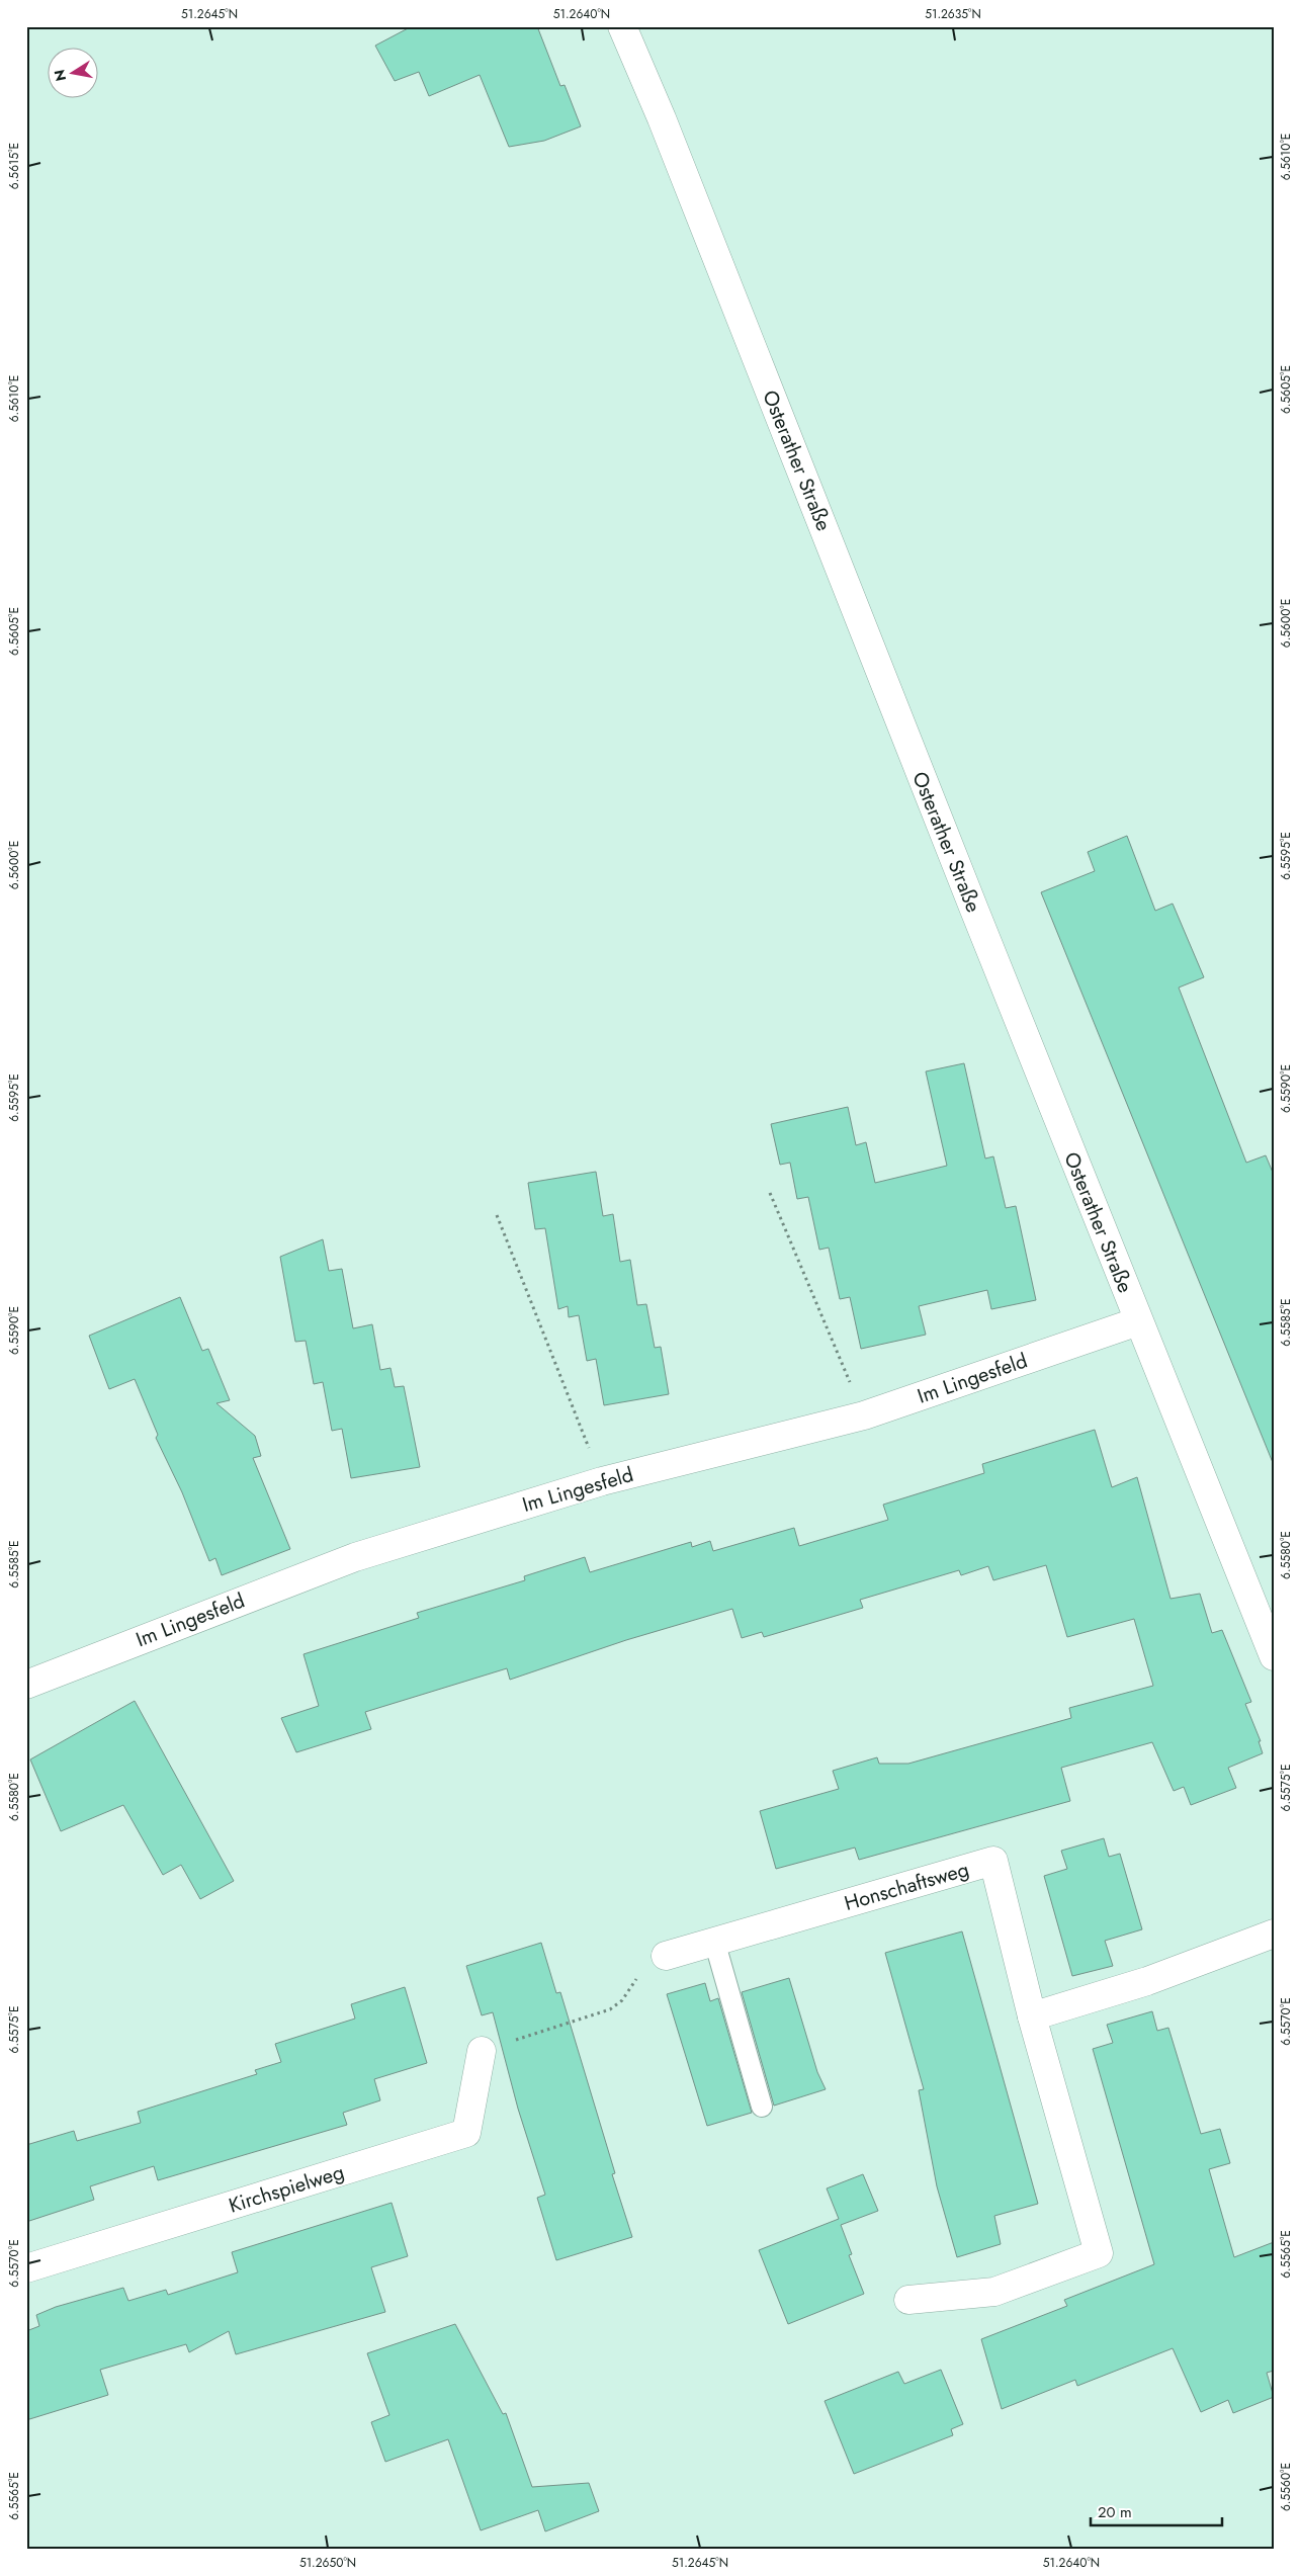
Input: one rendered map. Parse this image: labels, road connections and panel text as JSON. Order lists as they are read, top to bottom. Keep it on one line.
{"streets":{"street":["Osterather Straße","Im Lingesfeld","Honschaftsweg","Kirchspielweg"]},"crossings":[["Osterather Straße","Im Lingesfeld"]],"scale_bar":"20 m","north":"left","coordinates":["51.2645°N","51.2640°N","51.2635°N","6.5610°E","6.5615°E","6.5605°E","6.5600°E","6.5595°E","6.5590°E","6.5585°E","6.5580°E","6.5575°E","6.5570°E","6.5565°E","6.5560°E","51.2650°N"]}
